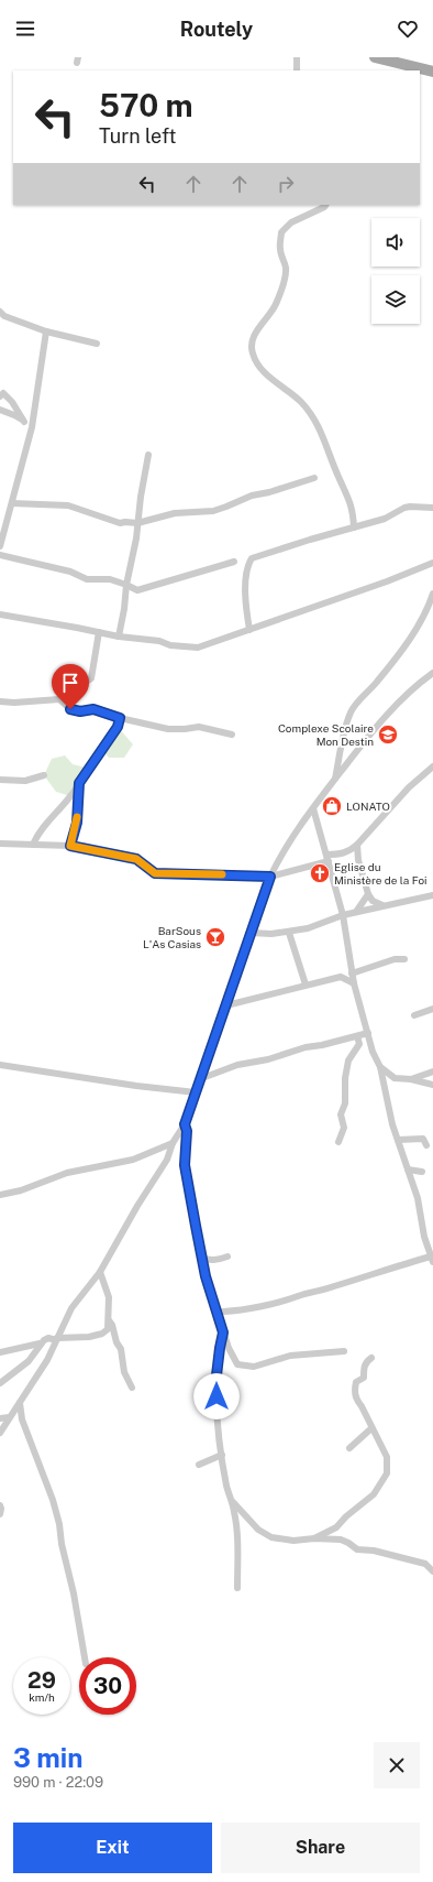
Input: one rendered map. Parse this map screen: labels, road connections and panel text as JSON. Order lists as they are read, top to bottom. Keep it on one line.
{"places":{"school or university":["Complexe Scolaire Mon Destin"],"shop":["LONATO"],"church":["Eglise du Ministère de la Foi"],"bar":["BarSous L'As Casias"]},"page":{"header":"Routely","turn":["570 m","Turn left"],"speed":"29 km/h","limit":"30","heading":["3 min","990 m · 22:09"],"buttons":["Exit","Share"]}}
